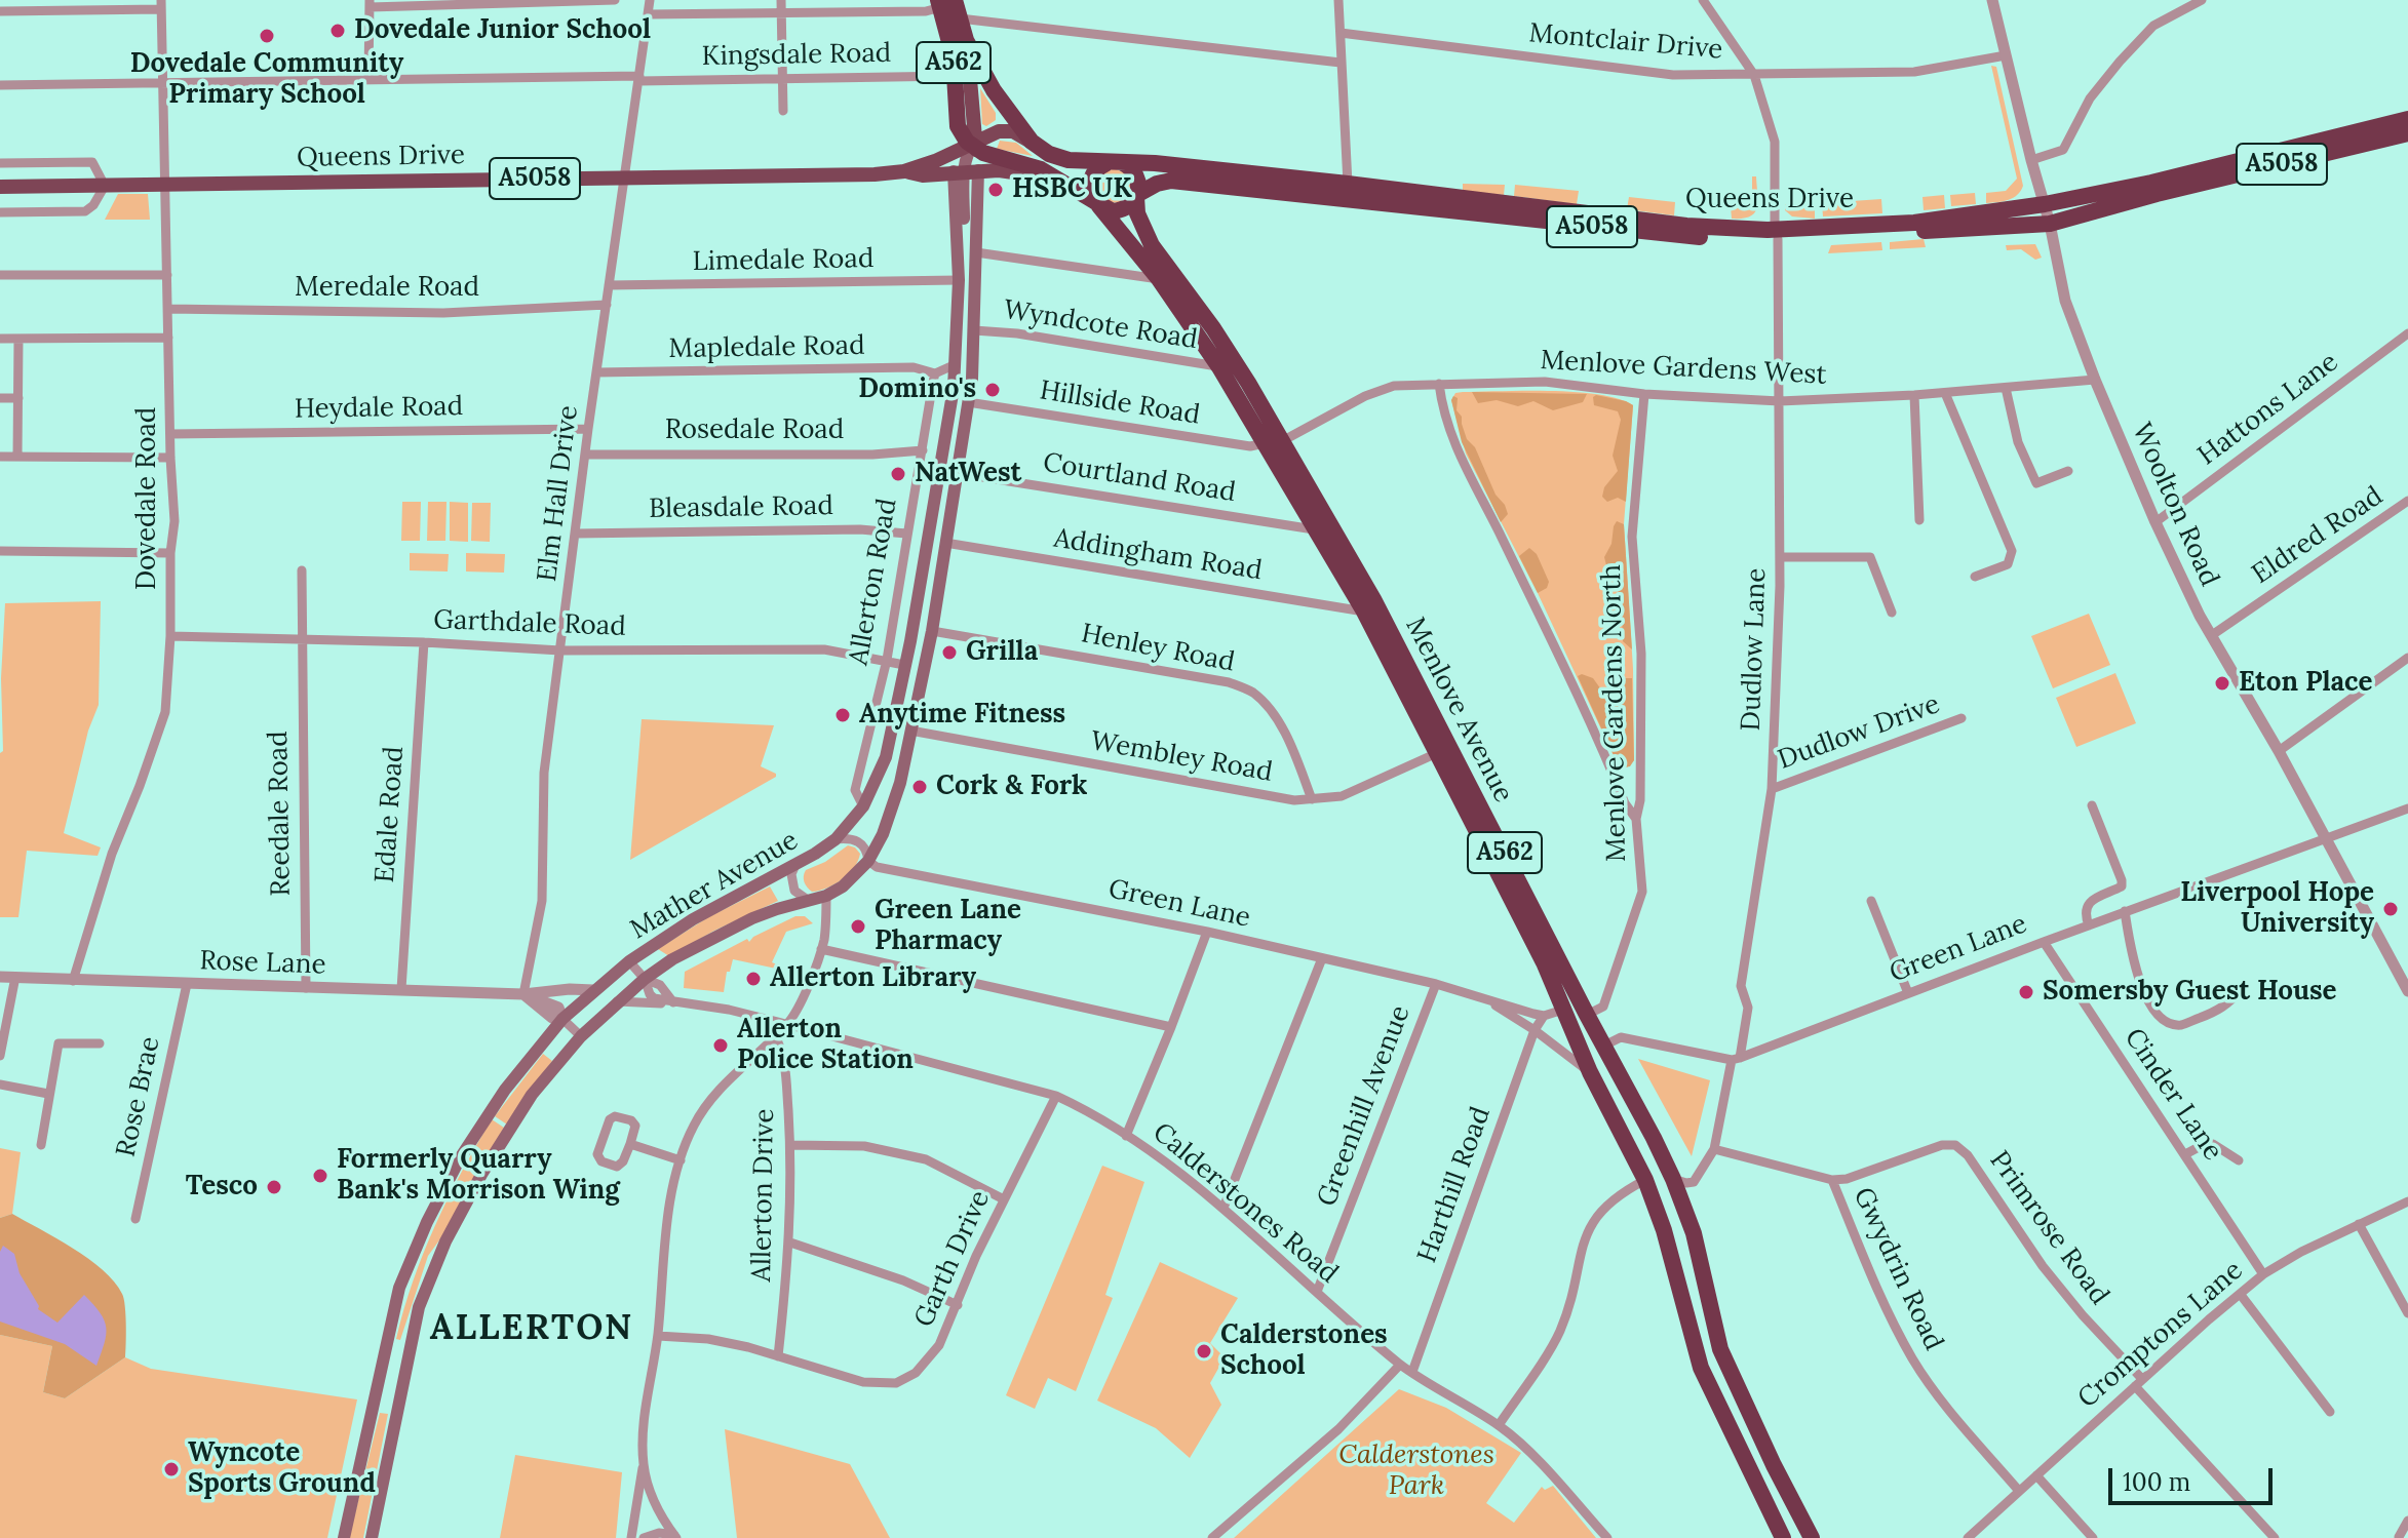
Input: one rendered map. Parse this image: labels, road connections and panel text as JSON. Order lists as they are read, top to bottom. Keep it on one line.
{"streets":{"highway":["A562","Queens Drive","A5058","Allerton Road","Menlove Avenue"],"main road":["Mather Avenue"],"street":["Montclair Drive","Kingsdale Road","Limedale Road","Meredale Road","Wyndcote Road","Mapledale Road","Menlove Gardens West","Hillside Road","Heydale Road","Hattons Lane","Rosedale Road","Courtland Road","Elm Hall Drive","Dovedale Road","Woolton Road","Bleasdale Road","Eldred Road","Addingham Road","Garthdale Road","Henley Road","Dudlow Lane","Menlove Gardens North","Dudlow Drive","Wembley Road","Reedale Road","Edale Road","Green Lane","Rose Lane","Cinder Lane","Rose Brae","Greenhill Avenue","Harthill Road","Allerton Drive","Calderstones Road","Primrose Road","Garth Drive","Gwydrin Road","Cromptons Lane"]},"crossings":[["Montclair Drive","Woolton Road"],["Montclair Drive","Dudlow Lane"],["Kingsdale Road","A562"],["Kingsdale Road","Elm Hall Drive"],["Kingsdale Road","Dovedale Road"],["A562","Queens Drive"],["A562","Allerton Road"],["A562","Menlove Avenue"],["Queens Drive","Elm Hall Drive"],["Queens Drive","Dovedale Road"],["Queens Drive","Woolton Road"],["Queens Drive","Allerton Road"],["Queens Drive","Dudlow Lane"],["Queens Drive","Menlove Avenue"],["Limedale Road","Elm Hall Drive"],["Limedale Road","Allerton Road"],["Meredale Road","Elm Hall Drive"],["Meredale Road","Dovedale Road"],["Wyndcote Road","Allerton Road"],["Wyndcote Road","Menlove Avenue"],["Mapledale Road","Elm Hall Drive"],["Mapledale Road","Allerton Road"],["Menlove Gardens West","Hillside Road"],["Menlove Gardens West","Woolton Road"],["Menlove Gardens West","Dudlow Lane"],["Menlove Gardens West","Menlove Avenue"],["Menlove Gardens West","Menlove Gardens North"],["Hillside Road","Allerton Road"],["Hillside Road","Menlove Avenue"],["Heydale Road","Elm Hall Drive"],["Heydale Road","Dovedale Road"],["Hattons Lane","Woolton Road"],["Rosedale Road","Elm Hall Drive"],["Rosedale Road","Allerton Road"],["Courtland Road","Allerton Road"],["Courtland Road","Menlove Avenue"],["Elm Hall Drive","Bleasdale Road"],["Elm Hall Drive","Garthdale Road"],["Elm Hall Drive","Rose Lane"],["Dovedale Road","Garthdale Road"],["Dovedale Road","Rose Lane"],["Woolton Road","Eldred Road"],["Woolton Road","Green Lane"],["Bleasdale Road","Allerton Road"],["Addingham Road","Allerton Road"],["Addingham Road","Menlove Avenue"],["Allerton Road","Garthdale Road"],["Allerton Road","Henley Road"],["Allerton Road","Wembley Road"],["Allerton Road","Mather Avenue"],["Garthdale Road","Reedale Road"],["Garthdale Road","Edale Road"],["Henley Road","Wembley Road"],["Dudlow Lane","Menlove Avenue"],["Dudlow Lane","Dudlow Drive"],["Dudlow Lane","Green Lane"],["Dudlow Lane","Primrose Road"],["Menlove Avenue","Menlove Gardens North"],["Menlove Avenue","Wembley Road"],["Menlove Avenue","Green Lane"],["Reedale Road","Rose Lane"],["Edale Road","Rose Lane"],["Mather Avenue","Green Lane"],["Mather Avenue","Rose Lane"],["Green Lane","Cinder Lane"],["Green Lane","Greenhill Avenue"],["Green Lane","Harthill Road"],["Rose Lane","Rose Brae"],["Cinder Lane","Cromptons Lane"],["Greenhill Avenue","Calderstones Road"],["Harthill Road","Calderstones Road"],["Allerton Drive","Garth Drive"],["Calderstones Road","Garth Drive"],["Primrose Road","Gwydrin Road"],["Primrose Road","Cromptons Lane"],["Gwydrin Road","Cromptons Lane"]],"districts":["ALLERTON"],"parks":["Calderstones Park"],"places":["Dovedale Junior School","Dovedale Community Primary School","HSBC UK","Domino's","NatWest","Grilla","Eton Place","Anytime Fitness","Cork & Fork","Liverpool Hope University","Green Lane Pharmacy","Allerton Library","Somersby Guest House","Allerton Police Station","Formerly Quarry Bank's Morrison Wing","Tesco","Calderstones School","Wyncote Sports Ground"],"scale_bar":"100 m"}
